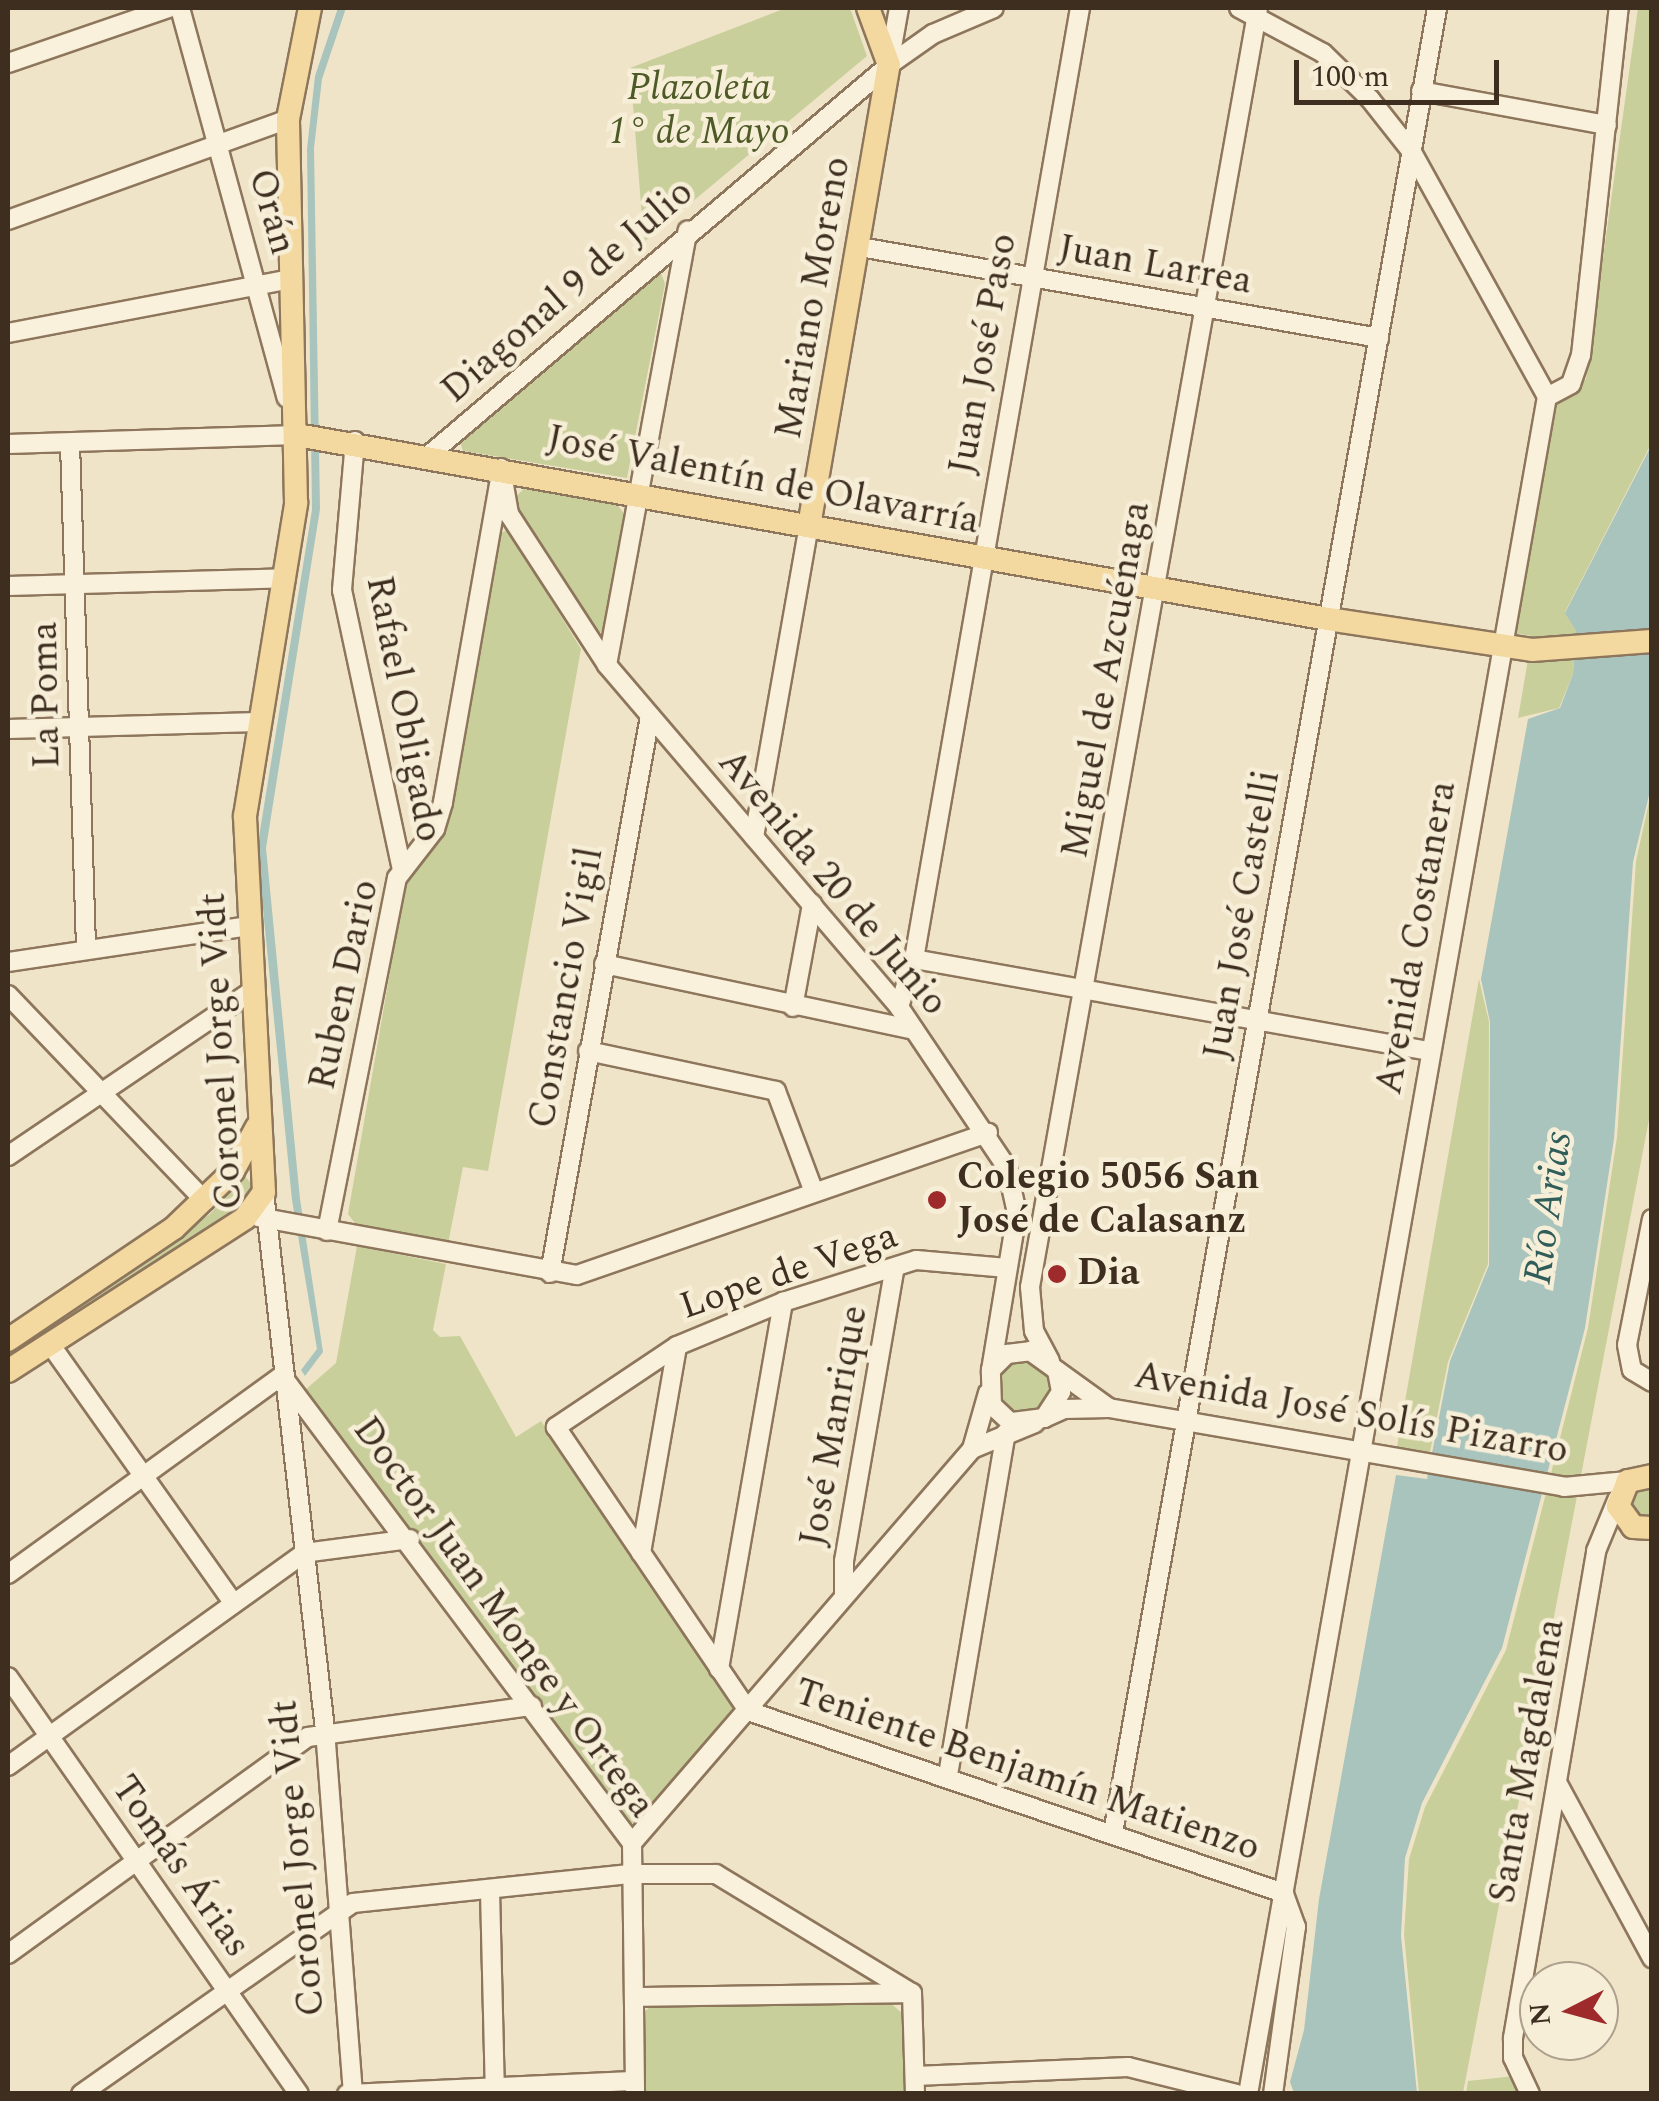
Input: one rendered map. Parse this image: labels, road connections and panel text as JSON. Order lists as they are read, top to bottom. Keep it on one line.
{"streets":{"main road":["Mariano Moreno","José Valentín de Olavarría","Coronel Jorge Vidt"],"street":["Orán","Juan Larrea","Diagonal 9 de Julio","Juan José Paso","Miguel de Azcuénaga","La Poma","Rafael Obligado","Avenida 20 de Junio","Juan José Castelli","Avenida Costanera","Ruben Dario","Constancio Vigil","Lope de Vega","Avenida José Solís Pizarro","José Manrique","Doctor Juan Monge y Ortega","Santa Magdalena","Teniente Benjamín Matienzo","Tomás Árias"]},"crossings":[["Orán","José Valentín de Olavarría"],["Orán","Coronel Jorge Vidt"],["Juan Larrea","Mariano Moreno"],["Juan Larrea","Juan José Paso"],["Juan Larrea","Miguel de Azcuénaga"],["Juan Larrea","Juan José Castelli"],["Diagonal 9 de Julio","Mariano Moreno"],["Diagonal 9 de Julio","José Valentín de Olavarría"],["Mariano Moreno","José Valentín de Olavarría"],["Mariano Moreno","Avenida 20 de Junio"],["Juan José Paso","José Valentín de Olavarría"],["Juan José Paso","Avenida 20 de Junio"],["José Valentín de Olavarría","Miguel de Azcuénaga"],["José Valentín de Olavarría","La Poma"],["José Valentín de Olavarría","Rafael Obligado"],["José Valentín de Olavarría","Avenida 20 de Junio"],["José Valentín de Olavarría","Juan José Castelli"],["José Valentín de Olavarría","Avenida Costanera"],["José Valentín de Olavarría","Ruben Dario"],["José Valentín de Olavarría","Coronel Jorge Vidt"],["Miguel de Azcuénaga","Avenida 20 de Junio"],["Miguel de Azcuénaga","Avenida José Solís Pizarro"],["Rafael Obligado","Ruben Dario"],["Avenida 20 de Junio","Ruben Dario"],["Avenida 20 de Junio","Constancio Vigil"],["Avenida 20 de Junio","Lope de Vega"],["Avenida 20 de Junio","Avenida José Solís Pizarro"],["Juan José Castelli","Avenida José Solís Pizarro"],["Juan José Castelli","Teniente Benjamín Matienzo"],["Avenida Costanera","Avenida José Solís Pizarro"],["Avenida Costanera","Teniente Benjamín Matienzo"],["Coronel Jorge Vidt","Doctor Juan Monge y Ortega"],["Lope de Vega","José Manrique"],["Avenida José Solís Pizarro","Santa Magdalena"]],"water":["Río Arias"],"parks":["Plazoleta 1° de Mayo"],"places":["Colegio 5056 San José de Calasanz","Dia"],"scale_bar":"100 m","north":"left"}
